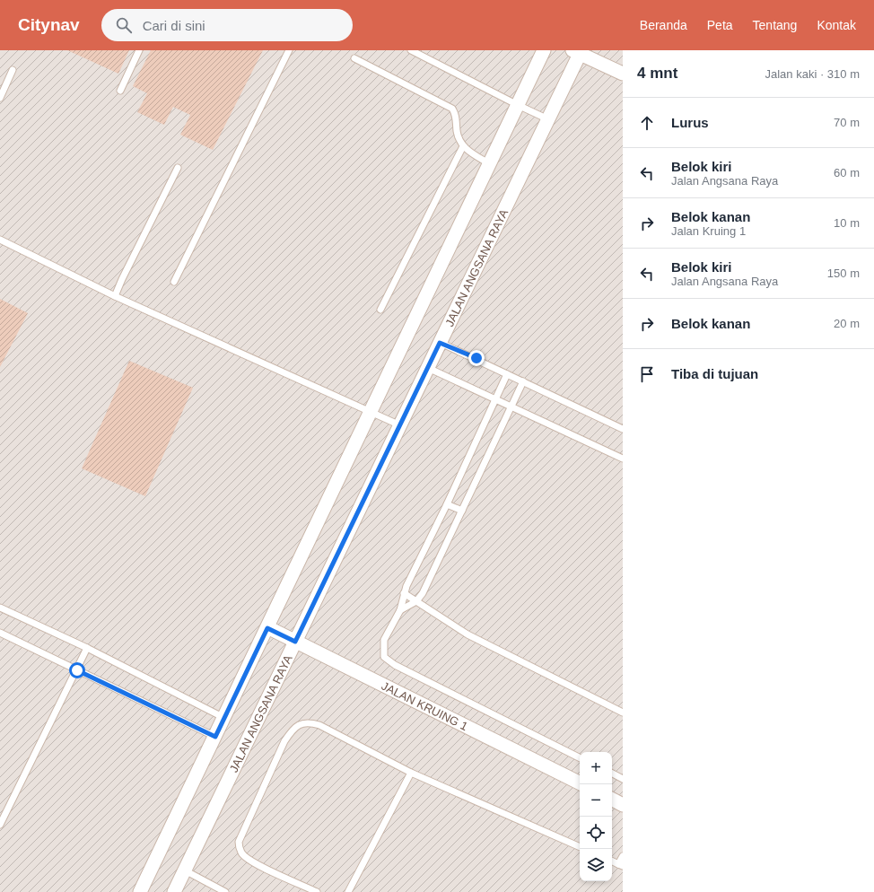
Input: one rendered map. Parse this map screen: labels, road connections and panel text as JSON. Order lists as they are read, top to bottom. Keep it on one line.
{"streets":{"street":["JALAN ANGSANA RAYA","JALAN KRUING 1"]},"crossings":[["JALAN ANGSANA RAYA","JALAN KRUING 1"]],"page":{"header":"Citynav","search":"Cari di sini","nav":["Beranda","Peta","Tentang","Kontak"],"heading":["4 mnt","Jalan kaki · 310 m"],"list":[["Lurus","70 m"],["Belok kiri","Jalan Angsana Raya","60 m"],["Belok kanan","Jalan Kruing 1","10 m"],["Belok kiri","Jalan Angsana Raya","150 m"],["Belok kanan","20 m"],"Tiba di tujuan"],"map_buttons":["+","−"]}}
